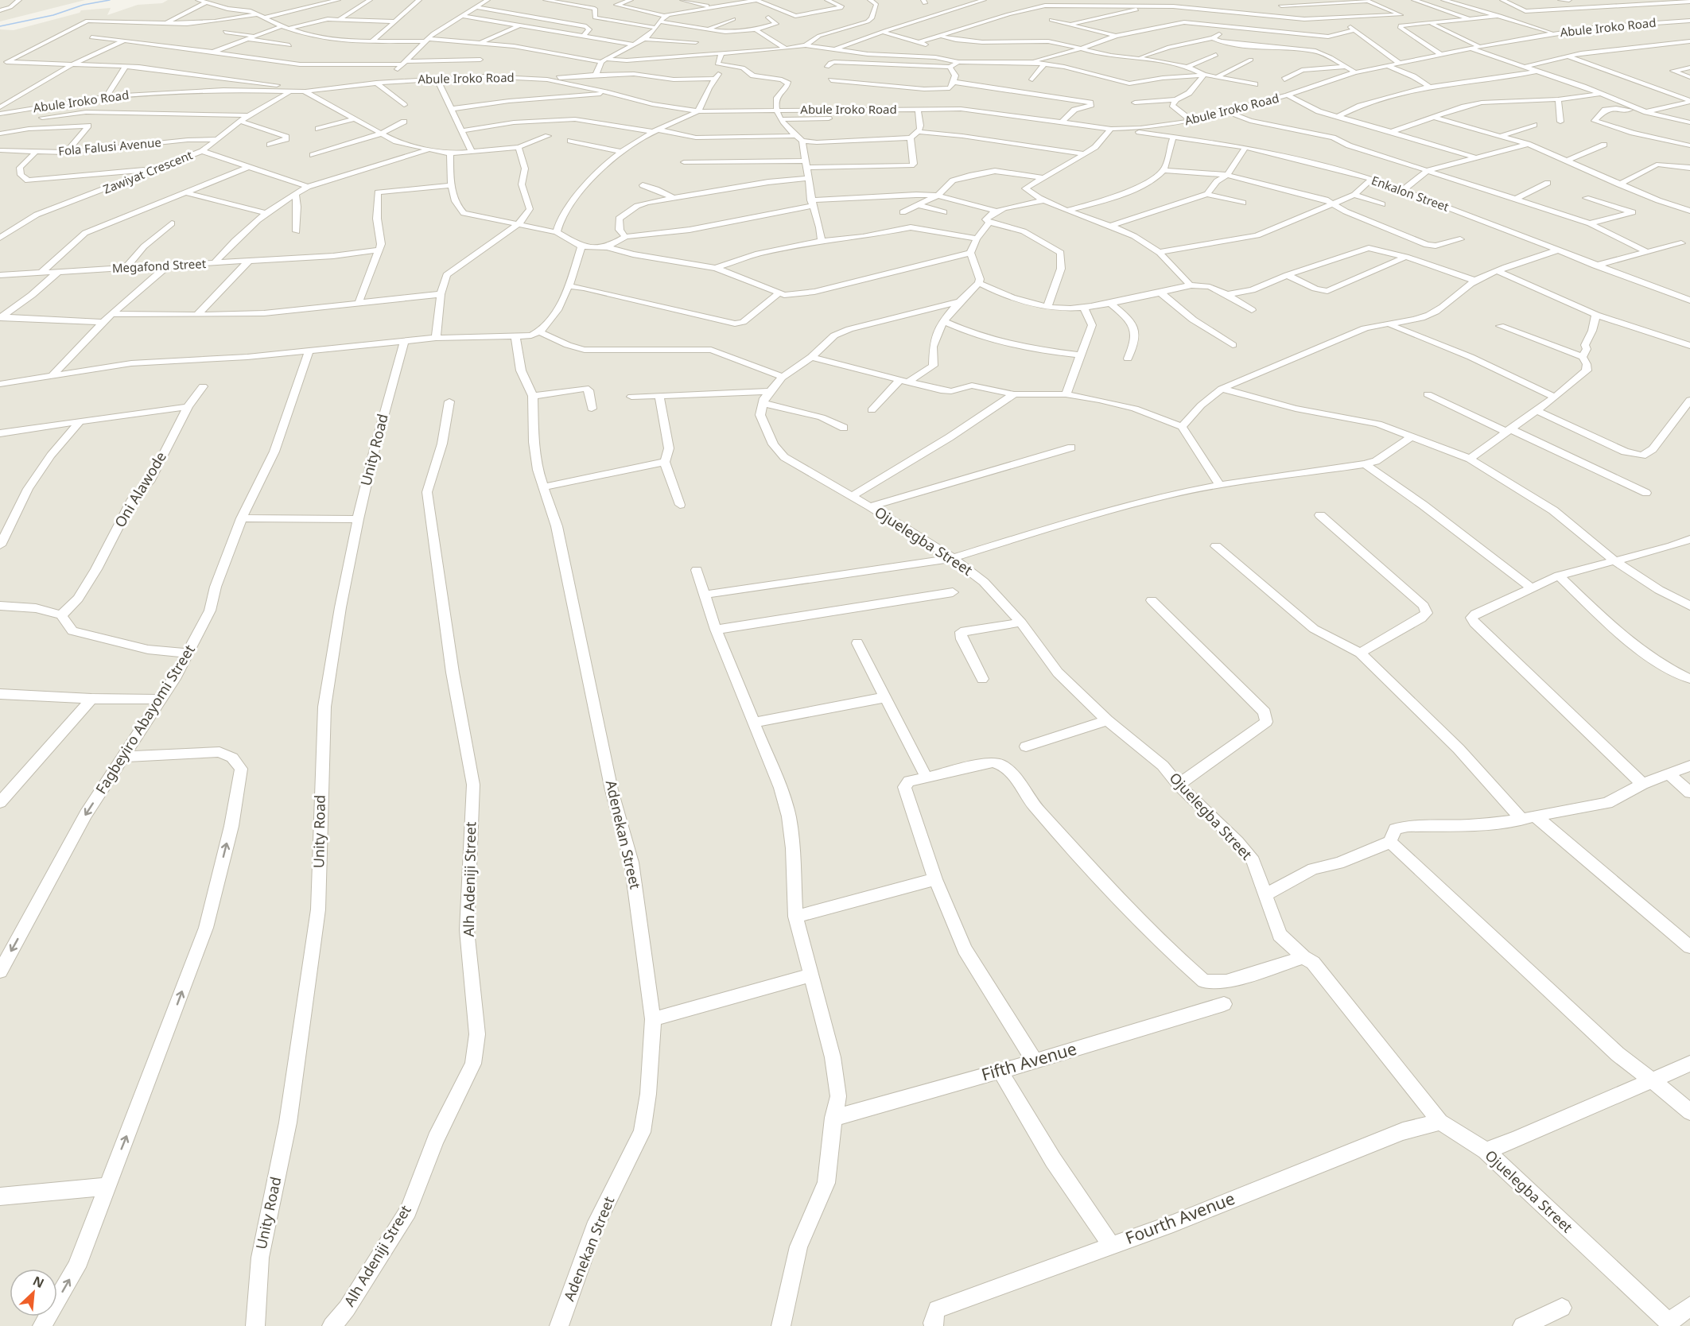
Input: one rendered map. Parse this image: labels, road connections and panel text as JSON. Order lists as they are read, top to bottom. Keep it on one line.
{"streets":{"street":["Abule Iroko Road","Fola Falusi Avenue","Zawiyat Crescent","Enkalon Street","Megafond Street","Unity Road","Oni Alawode","Ojuelegba Street","Fagbeyiro Abayomi Street","Adenekan Street","Alh Adeniji Street","Fifth Avenue","Fourth Avenue"]},"crossings":[["Abule Iroko Road","Zawiyat Crescent"],["Abule Iroko Road","Enkalon Street"],["Fola Falusi Avenue","Zawiyat Crescent"],["Ojuelegba Street","Fourth Avenue"]],"north":"top right"}
